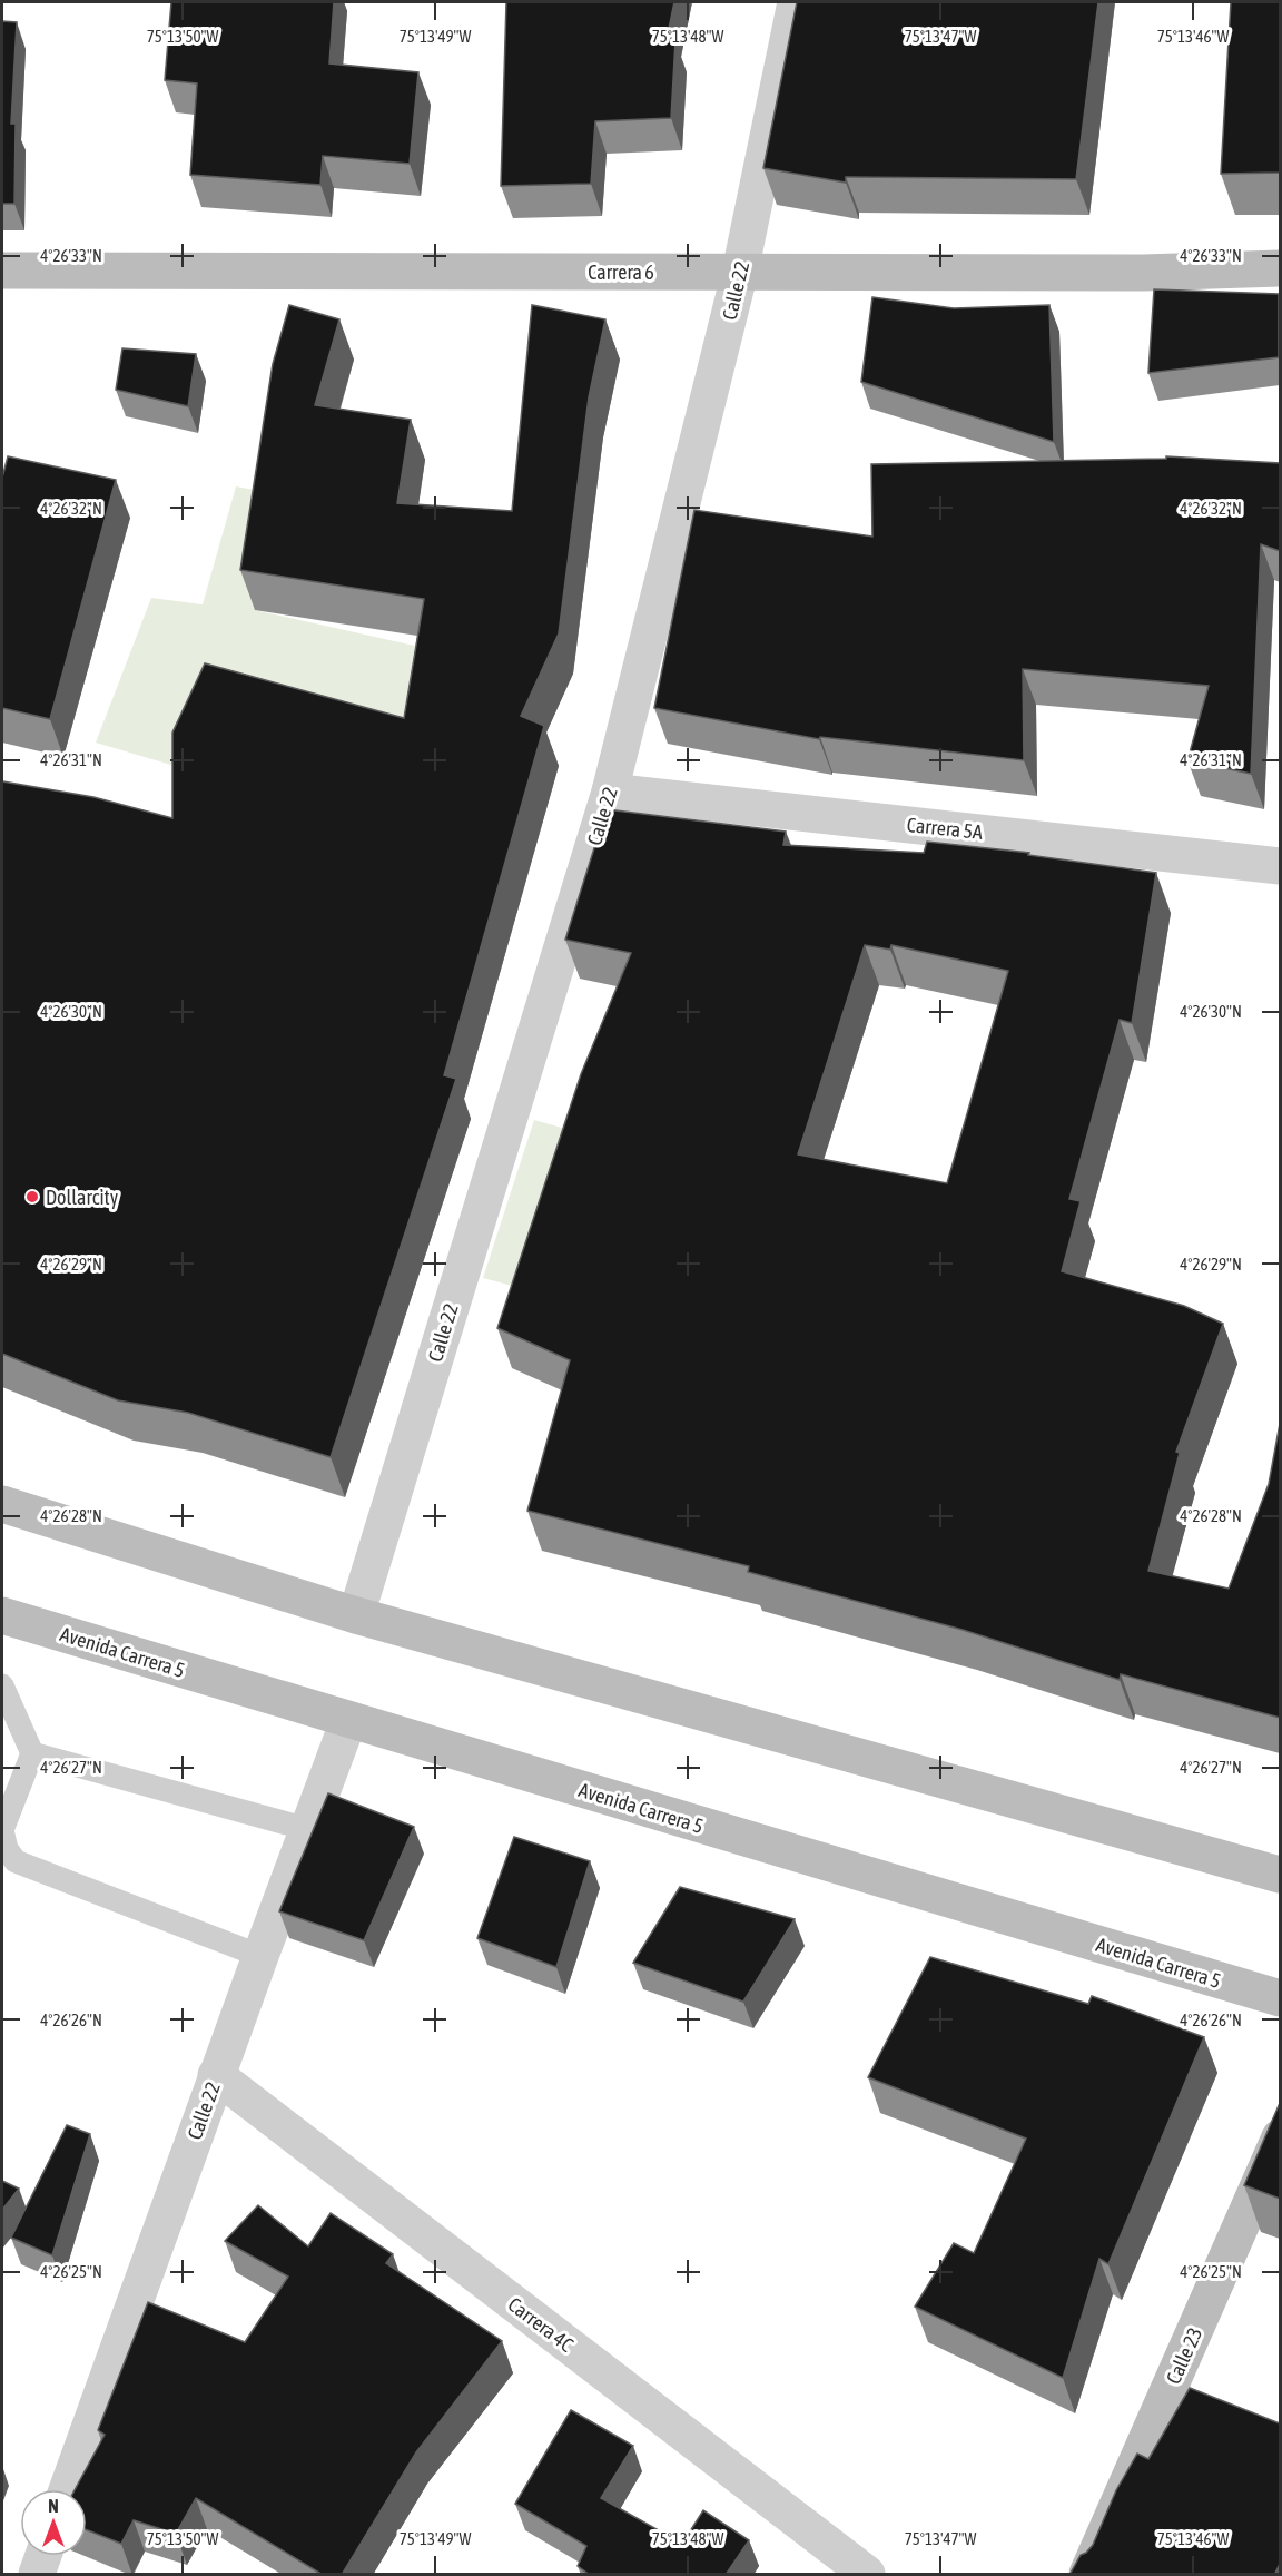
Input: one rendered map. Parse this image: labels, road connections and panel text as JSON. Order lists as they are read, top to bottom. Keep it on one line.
{"streets":{"main road":["Carrera 6","Avenida Carrera 5","Calle 23"],"street":["Calle 22","Carrera 5A","Carrera 4C"]},"crossings":[["Carrera 6","Calle 22"],["Calle 22","Carrera 5A"],["Calle 22","Avenida Carrera 5"],["Calle 22","Carrera 4C"]],"places":["Dollarcity"],"north":"top","coordinates":["75°13'50\"W","75°13'49\"W","75°13'48\"W","75°13'47\"W","75°13'46\"W","4°26'33\"N","4°26'32\"N","4°26'31\"N","4°26'30\"N","4°26'29\"N","4°26'28\"N","4°26'27\"N","4°26'26\"N","4°26'25\"N"]}
